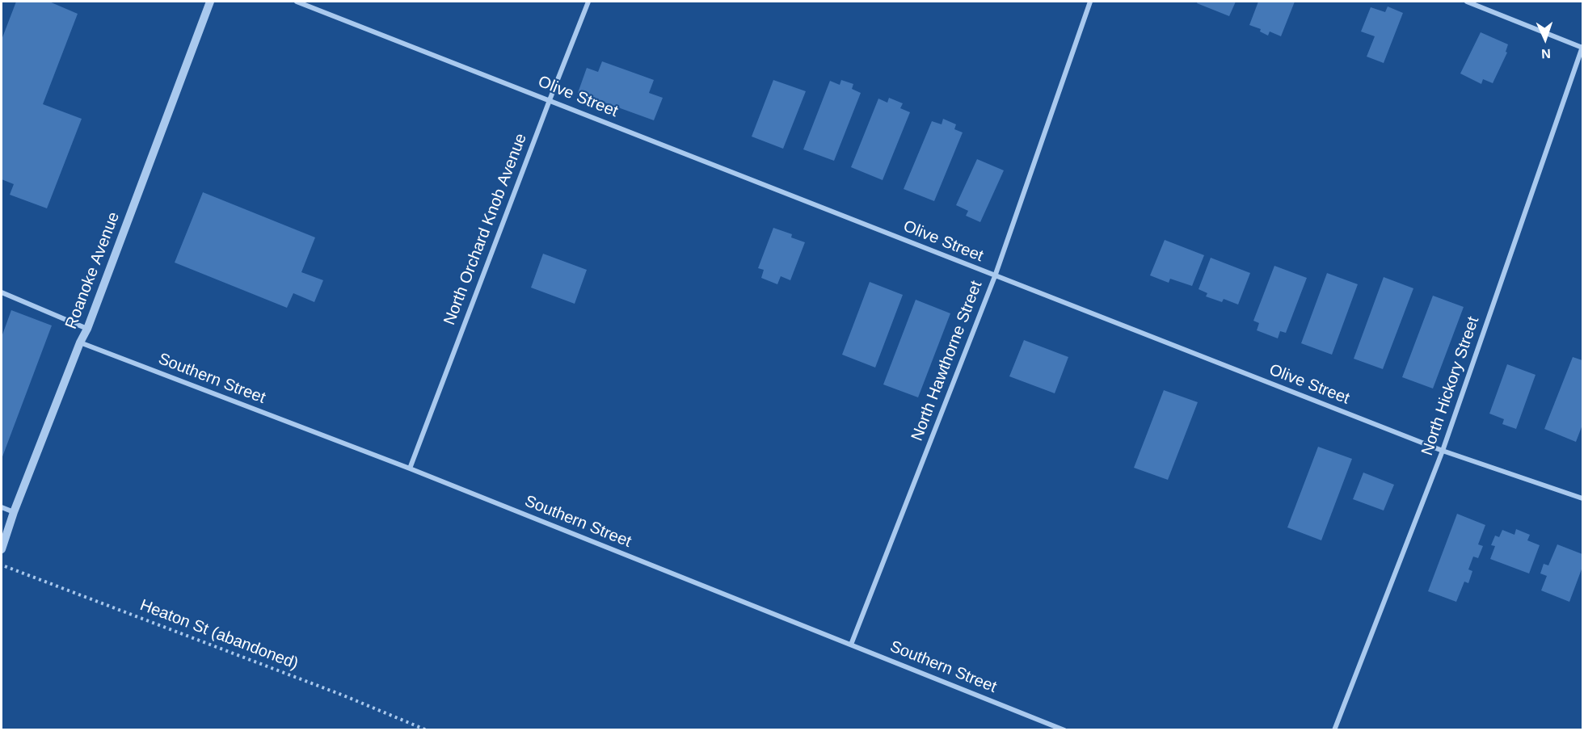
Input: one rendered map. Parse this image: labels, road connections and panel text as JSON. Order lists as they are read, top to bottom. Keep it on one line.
{"streets":{"street":["Olive Street","North Orchard Knob Avenue","Roanoke Avenue","North Hawthorne Street","Southern Street","North Hickory Street"],"path":["Heaton St (abandoned)"]},"crossings":[["Olive Street","North Orchard Knob Avenue"],["Olive Street","North Hawthorne Street"],["Olive Street","North Hickory Street"],["North Orchard Knob Avenue","Southern Street"],["Roanoke Avenue","Southern Street"],["North Hawthorne Street","Southern Street"]],"north":"bottom"}
